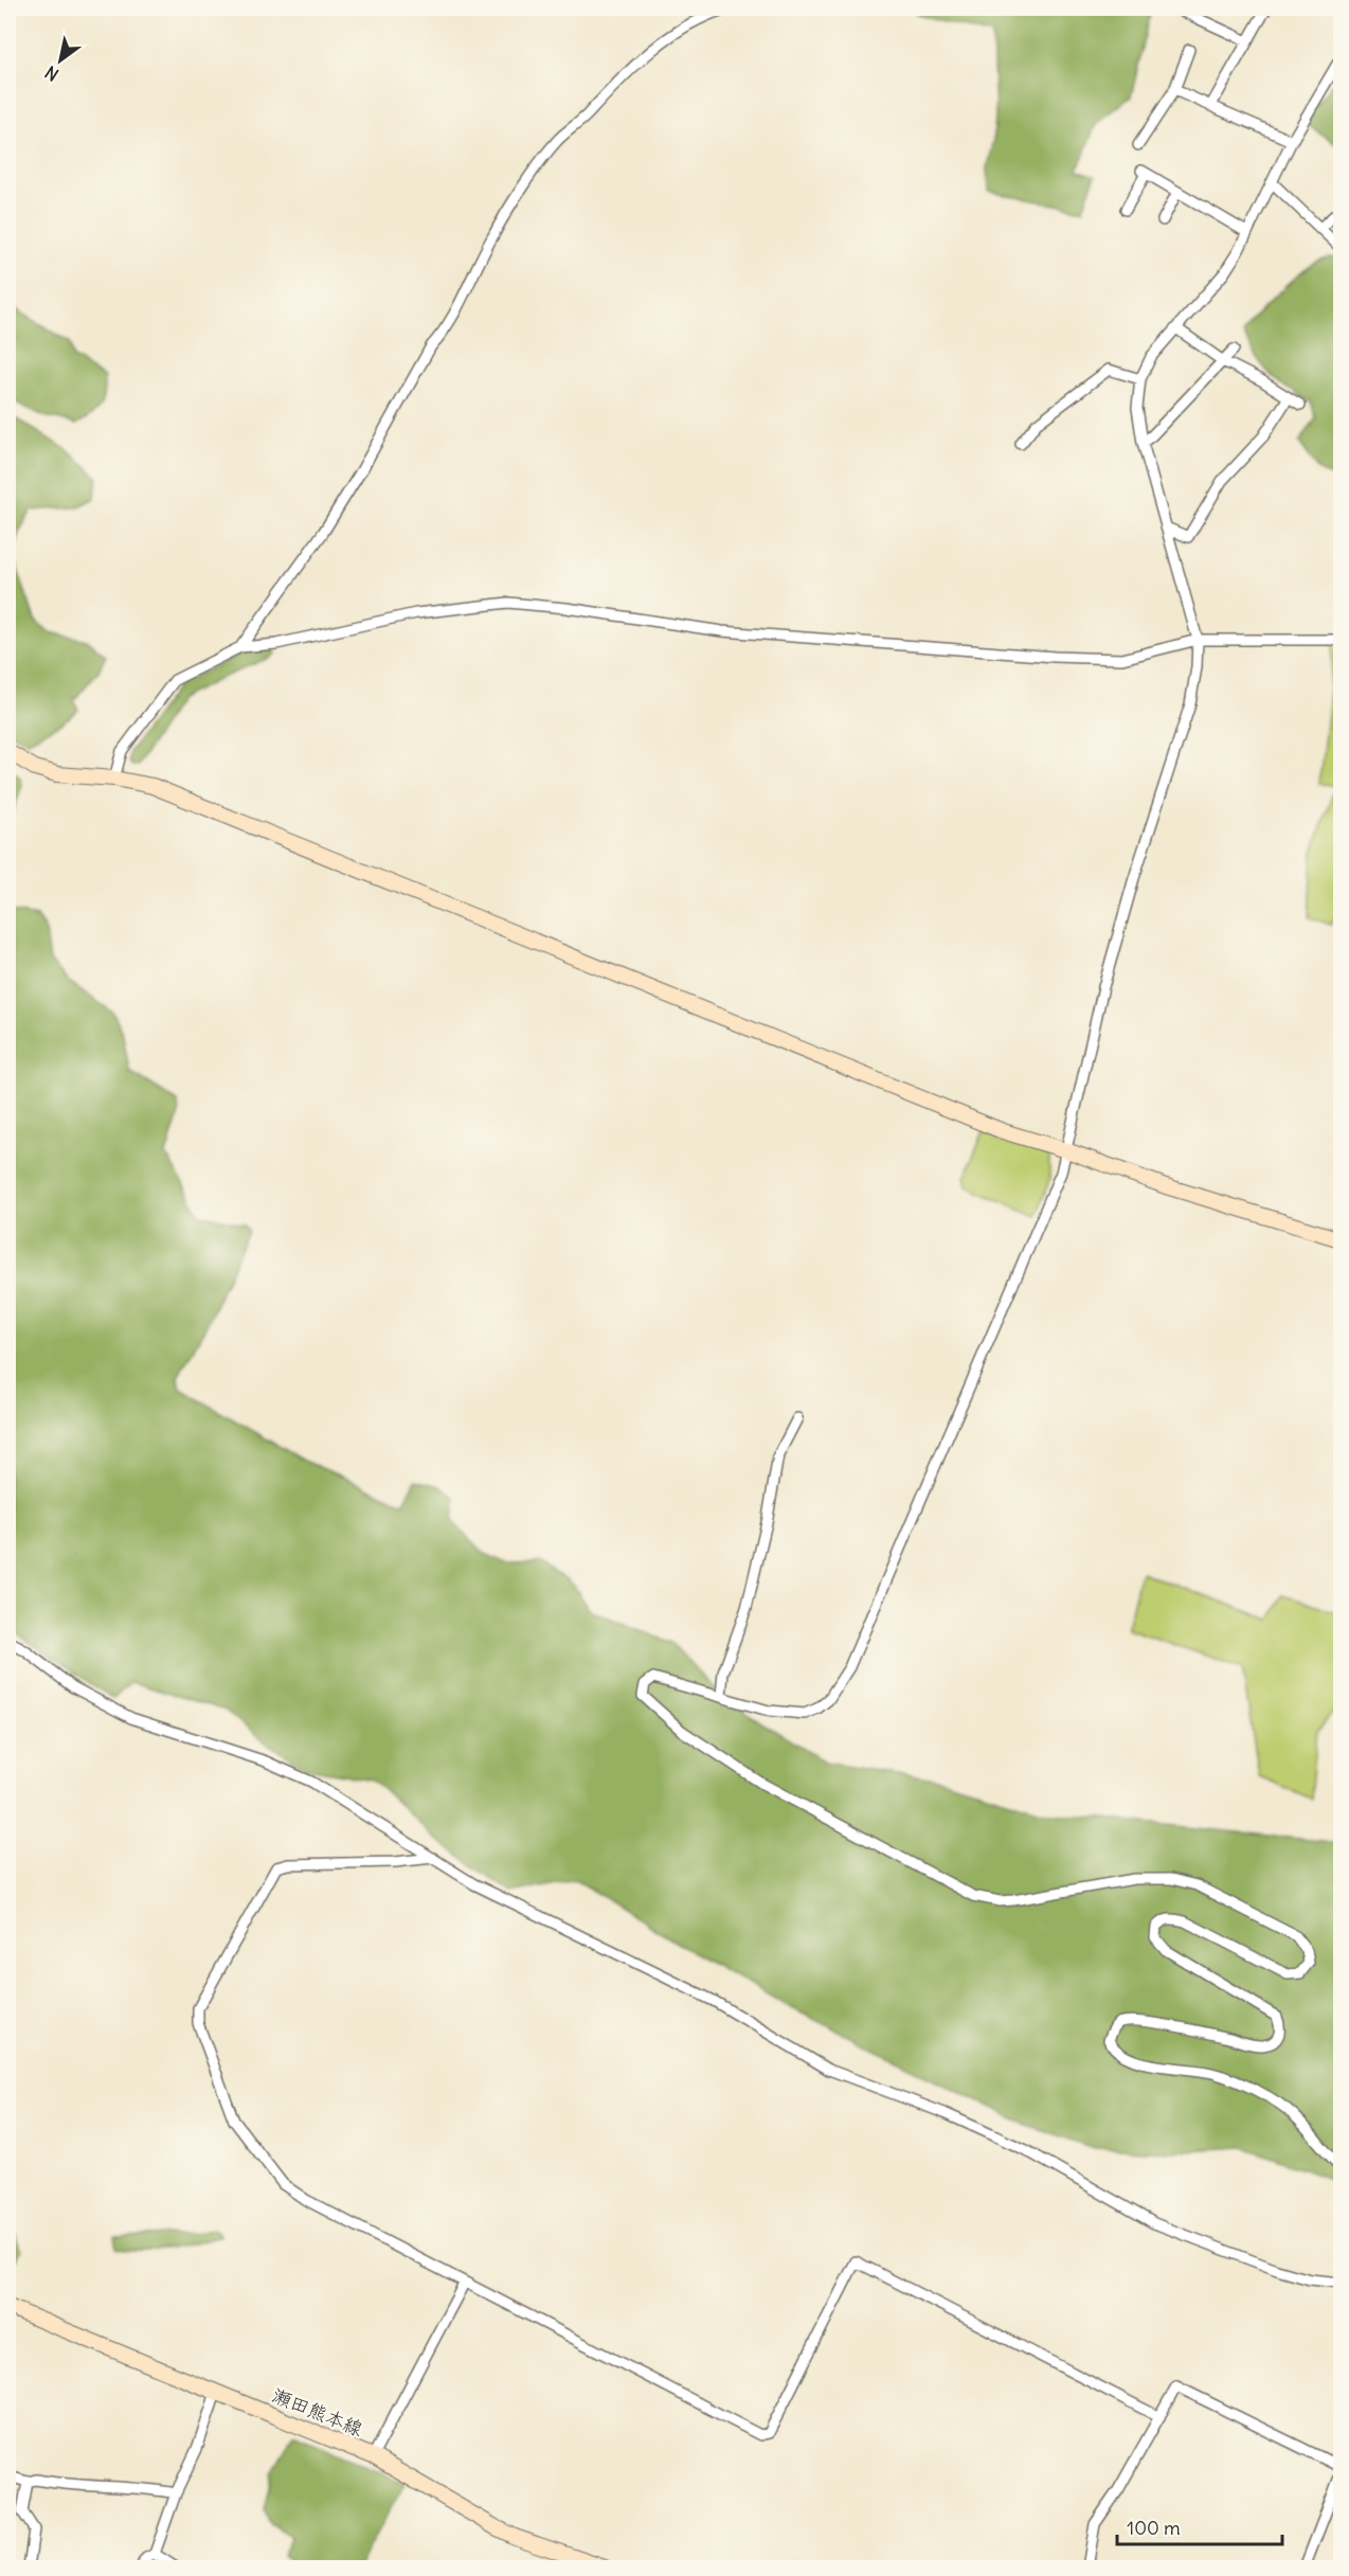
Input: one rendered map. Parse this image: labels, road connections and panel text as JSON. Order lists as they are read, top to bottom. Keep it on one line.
{"streets":{"street":["瀬田熊本線"]},"scale_bar":"100 m","north":"bottom left"}
